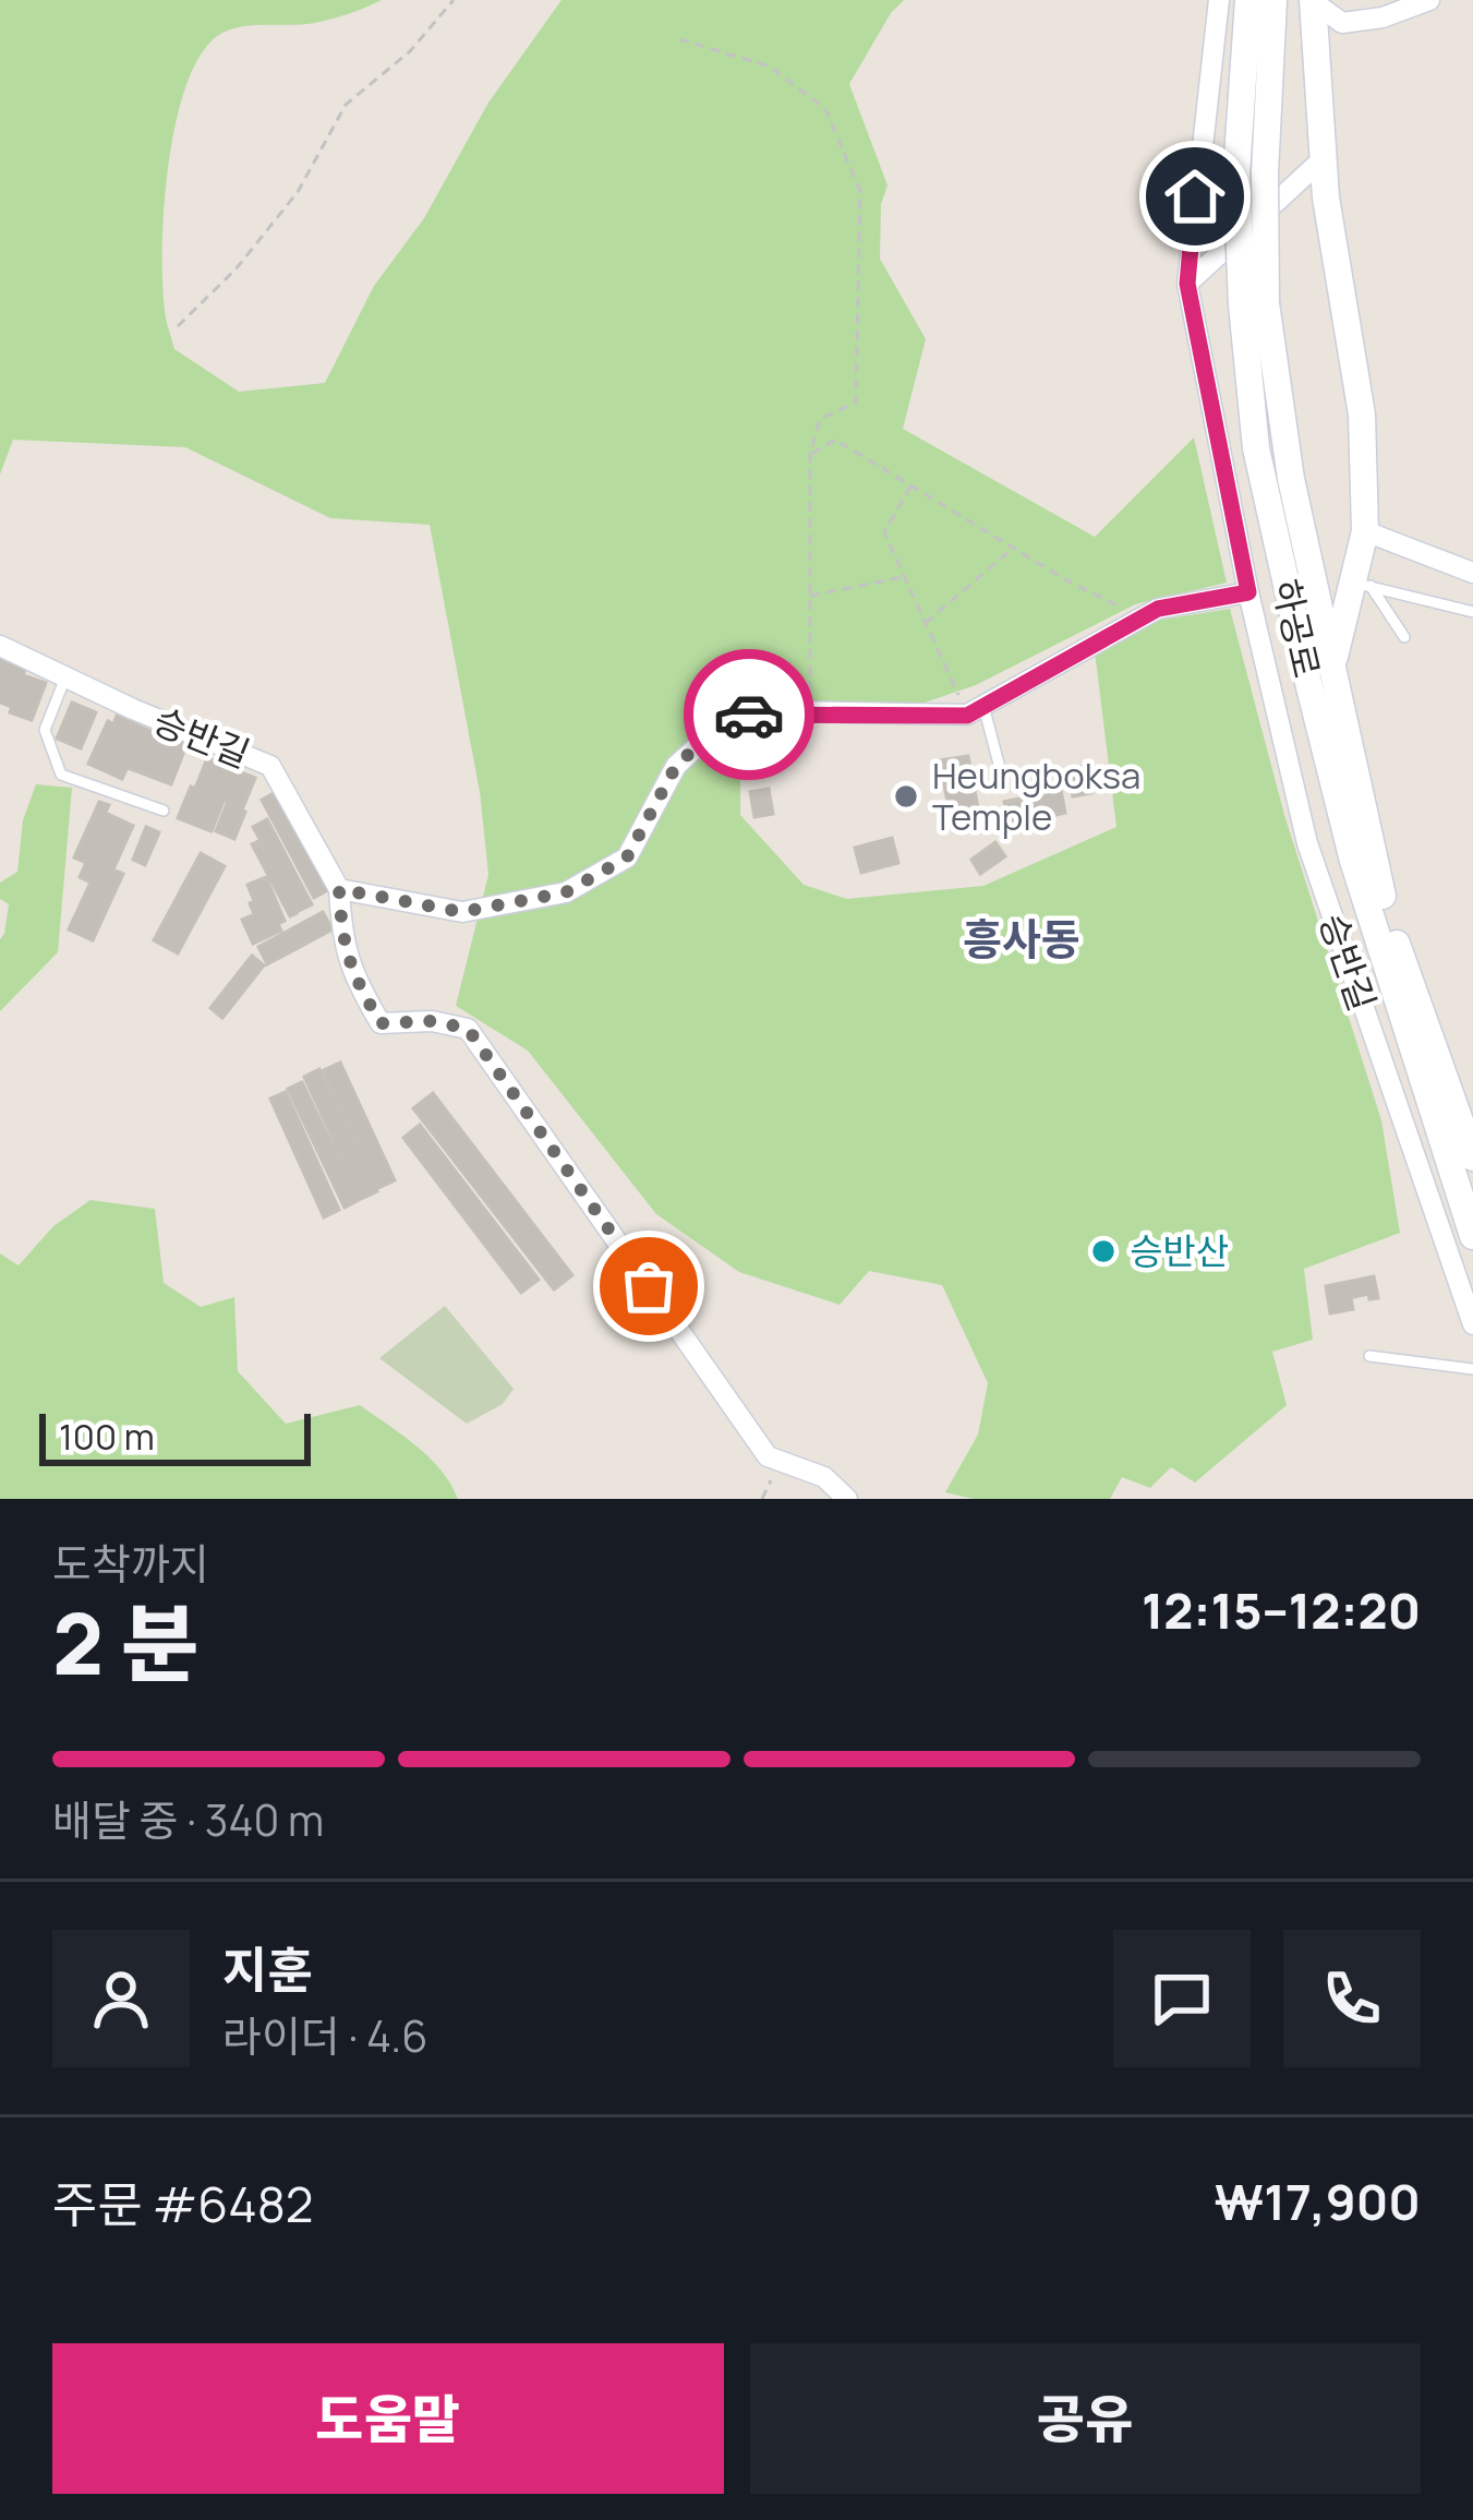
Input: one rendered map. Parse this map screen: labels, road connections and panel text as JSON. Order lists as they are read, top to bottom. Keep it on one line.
{"streets":{"street":["하공로","승반길"]},"districts":["흥사동"],"places":["Heungboksa Temple","승반산"],"scale_bar":"100 m","page":{"scale":"100 m","heading":["2 분","도착까지","12:15–12:20"],"panel":["지훈","라이더 · 4.6","주문 #6482","₩17,900"],"bar":"배달 중 · 340 m","buttons":["도움말","공유"]}}
